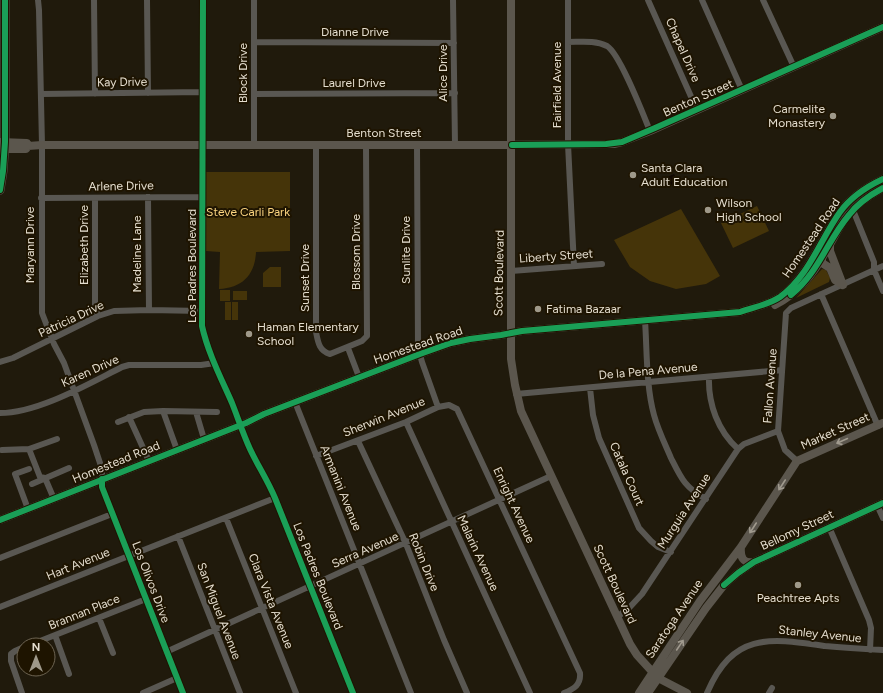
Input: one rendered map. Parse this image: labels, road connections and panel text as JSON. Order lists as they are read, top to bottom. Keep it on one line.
{"streets":{"main road":["Benton Street","Homestead Road","Scott Boulevard","Market Street","Bellomy Street","Saratoga Avenue"],"street":["Dianne Drive","Chapel Drive","Block Drive","Alice Drive","Kay Drive","Laurel Drive","Fairfield Avenue","Arlene Drive","Maryann Drive","Elizabeth Drive","Sunlite Drive","Blossom Drive","Madeline Lane","Liberty Street","Los Padres Boulevard","Sunset Drive","Patricia Drive","Karen Drive","De la Pena Avenue","Fallon Avenue","Sherwin Avenue","Catala Court","Armanini Avenue","Enright Avenue","Murguia Avenue","Serra Avenue","Malarin Avenue","Robin Drive","Hart Avenue","Los Olivos Drive","Clara Vista Avenue","San Miguel Avenue","Brannan Place","Stanley Avenue"]},"crossings":[["Dianne Drive","Block Drive"],["Dianne Drive","Alice Drive"],["Chapel Drive","Benton Street"],["Block Drive","Laurel Drive"],["Block Drive","Benton Street"],["Alice Drive","Laurel Drive"],["Alice Drive","Benton Street"],["Kay Drive","Maryann Drive"],["Kay Drive","Los Padres Boulevard"],["Fairfield Avenue","Benton Street"],["Fairfield Avenue","Liberty Street"],["Benton Street","Maryann Drive"],["Benton Street","Sunlite Drive"],["Benton Street","Blossom Drive"],["Benton Street","Los Padres Boulevard"],["Benton Street","Scott Boulevard"],["Benton Street","Sunset Drive"],["Arlene Drive","Maryann Drive"],["Arlene Drive","Elizabeth Drive"],["Arlene Drive","Madeline Lane"],["Arlene Drive","Los Padres Boulevard"],["Homestead Road","Maryann Drive"],["Homestead Road","Sunlite Drive"],["Homestead Road","Los Padres Boulevard"],["Homestead Road","Scott Boulevard"],["Homestead Road","Armanini Avenue"],["Homestead Road","Los Olivos Drive"],["Maryann Drive","Patricia Drive"],["Maryann Drive","Karen Drive"],["Maryann Drive","Los Olivos Drive"],["Elizabeth Drive","Patricia Drive"],["Blossom Drive","Sunset Drive"],["Madeline Lane","Patricia Drive"],["Liberty Street","Scott Boulevard"],["Los Padres Boulevard","Patricia Drive"],["Los Padres Boulevard","Karen Drive"],["Los Padres Boulevard","Serra Avenue"],["Los Padres Boulevard","Hart Avenue"],["Scott Boulevard","De la Pena Avenue"],["Scott Boulevard","Murguia Avenue"],["Scott Boulevard","Serra Avenue"],["Scott Boulevard","Saratoga Avenue"],["De la Pena Avenue","Fallon Avenue"],["De la Pena Avenue","Catala Court"],["Fallon Avenue","Market Street"],["Fallon Avenue","Murguia Avenue"],["Fallon Avenue","Saratoga Avenue"],["Sherwin Avenue","Armanini Avenue"],["Sherwin Avenue","Enright Avenue"],["Sherwin Avenue","Malarin Avenue"],["Sherwin Avenue","Robin Drive"],["Market Street","Saratoga Avenue"],["Catala Court","Murguia Avenue"],["Armanini Avenue","Serra Avenue"],["Enright Avenue","Serra Avenue"],["Bellomy Street","Saratoga Avenue"],["Serra Avenue","Malarin Avenue"],["Serra Avenue","Robin Drive"],["Serra Avenue","Los Olivos Drive"],["Serra Avenue","Clara Vista Avenue"],["Serra Avenue","San Miguel Avenue"],["Hart Avenue","Los Olivos Drive"],["Hart Avenue","Clara Vista Avenue"],["Hart Avenue","San Miguel Avenue"],["Los Olivos Drive","Brannan Place"]],"one_way":["Market Street"],"parks":["Steve Carli Park"],"places":["Carmelite Monastery","Santa Clara Adult Education","Wilson High School","Fatima Bazaar","Haman Elementary School","Peachtree Apts"],"north":"top"}
